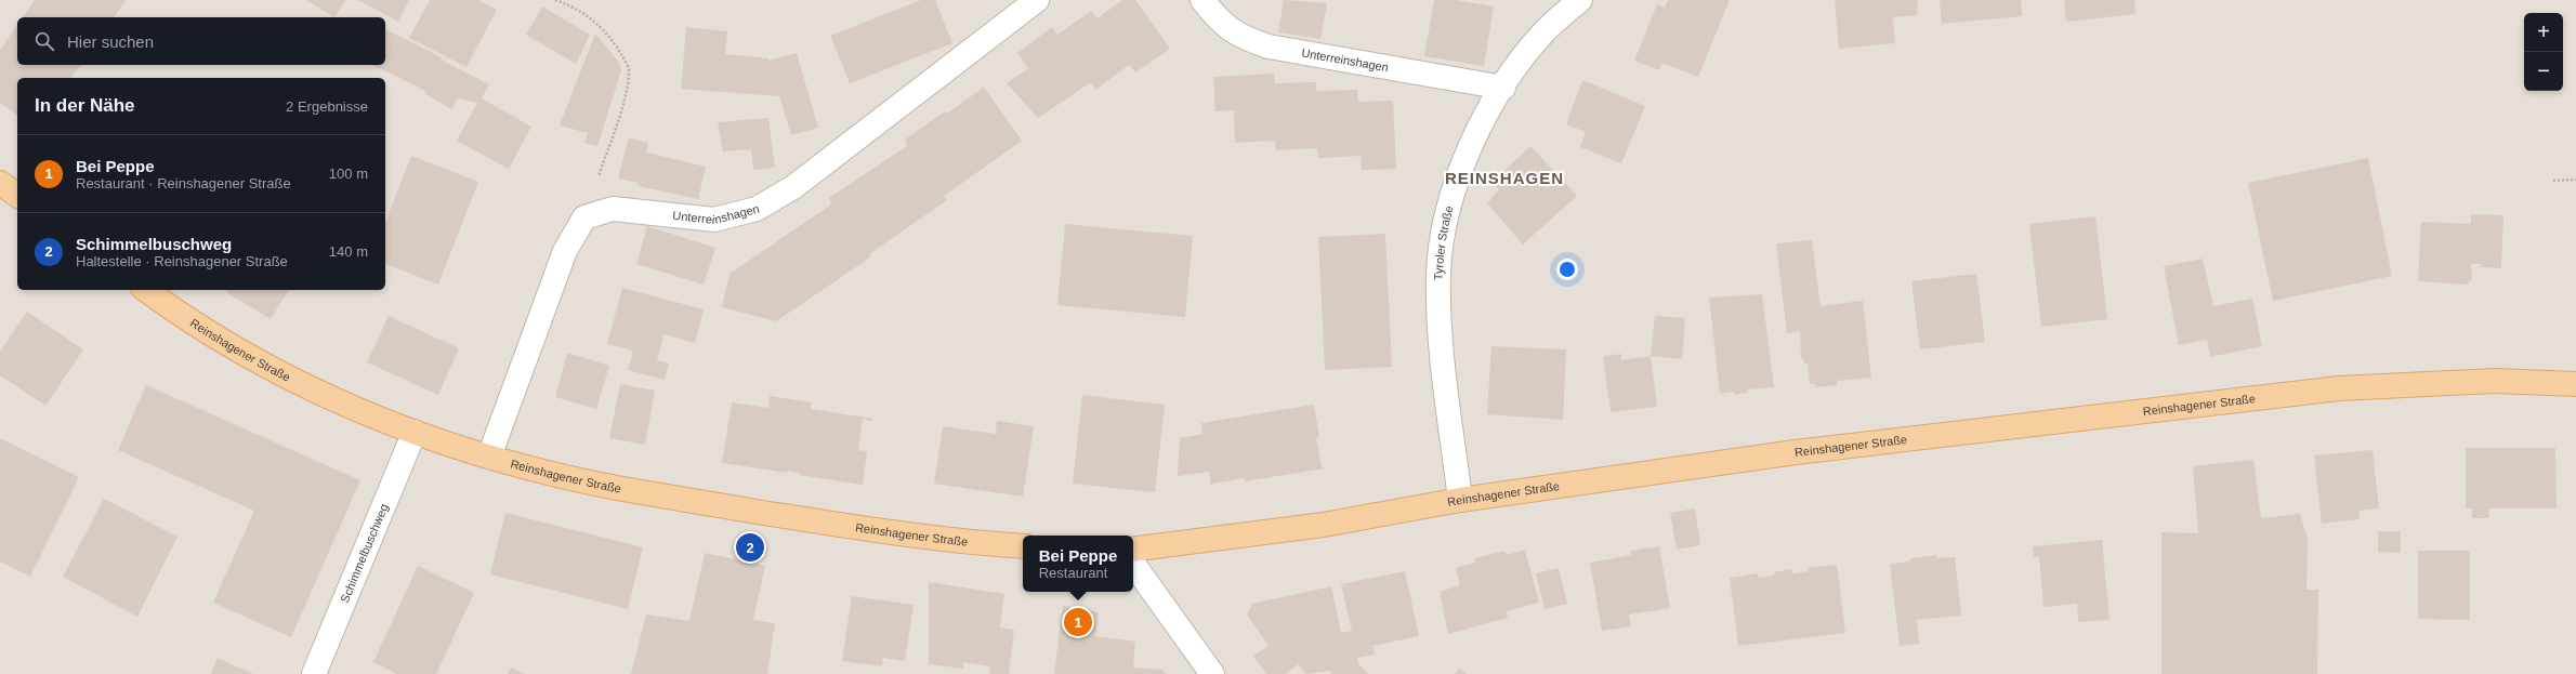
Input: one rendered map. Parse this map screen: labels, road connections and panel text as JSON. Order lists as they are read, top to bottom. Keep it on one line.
{"streets":{"main road":["Reinshagener Straße"],"street":["Unterreinshagen","Tyroler Straße","Schimmelbuschweg"]},"crossings":[["Unterreinshagen","Tyroler Straße"],["Tyroler Straße","Reinshagener Straße"],["Reinshagener Straße","Schimmelbuschweg"]],"districts":["REINSHAGEN"],"page":{"map_buttons":["+","−"],"search":"Hier suchen","heading":["In der Nähe","2 Ergebnisse"],"list":[{"mark":"1","name":"Bei Peppe","note":"Restaurant · Reinshagener Straße","value":"100 m"},{"mark":"2","name":"Schimmelbuschweg","note":"Haltestelle · Reinshagener Straße","value":"140 m"}],"pins":["2","1"],"popup":["Bei Peppe","Restaurant"]}}
